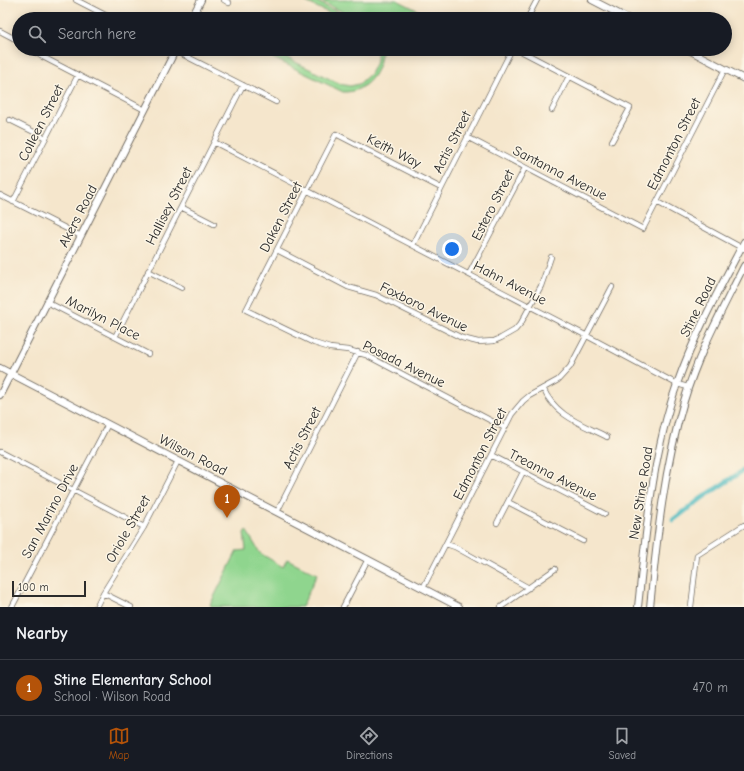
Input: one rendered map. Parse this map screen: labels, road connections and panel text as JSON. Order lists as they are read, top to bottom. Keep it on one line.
{"streets":{"street":["Colleen Street","Actis Street","Edmonton Street","Keith Way","Santanna Avenue","Estero Street","Hallisey Street","Akers Road","Daken Street","Hahn Avenue","Foxboro Avenue","Stine Road","Marilyn Place","Posada Avenue","Wilson Road","Treanna Avenue","New Stine Road","San Marino Drive","Oriole Street"]},"crossings":[["Actis Street","Keith Way"],["Actis Street","Santanna Avenue"],["Actis Street","Hahn Avenue"],["Actis Street","Posada Avenue"],["Actis Street","Wilson Road"],["Edmonton Street","Santanna Avenue"],["Edmonton Street","Hahn Avenue"],["Edmonton Street","Posada Avenue"],["Edmonton Street","Wilson Road"],["Edmonton Street","Treanna Avenue"],["Keith Way","Daken Street"],["Santanna Avenue","Estero Street"],["Estero Street","Hahn Avenue"],["Hallisey Street","Hahn Avenue"],["Hallisey Street","Marilyn Place"],["Akers Road","Marilyn Place"],["Akers Road","Wilson Road"],["Daken Street","Hahn Avenue"],["Daken Street","Foxboro Avenue"],["Daken Street","Posada Avenue"],["Hahn Avenue","Foxboro Avenue"],["Hahn Avenue","Stine Road"],["Hahn Avenue","New Stine Road"],["Stine Road","New Stine Road"],["Wilson Road","San Marino Drive"],["Wilson Road","Oriole Street"]],"scale_bar":"100 m","page":{"search":"Search here","pins":"1","scale":"100 m","heading":"Nearby","list":[{"mark":"1","name":"Stine Elementary School","note":"School · Wilson Road","value":"470 m"}],"nav":["Map","Directions","Saved"]}}
